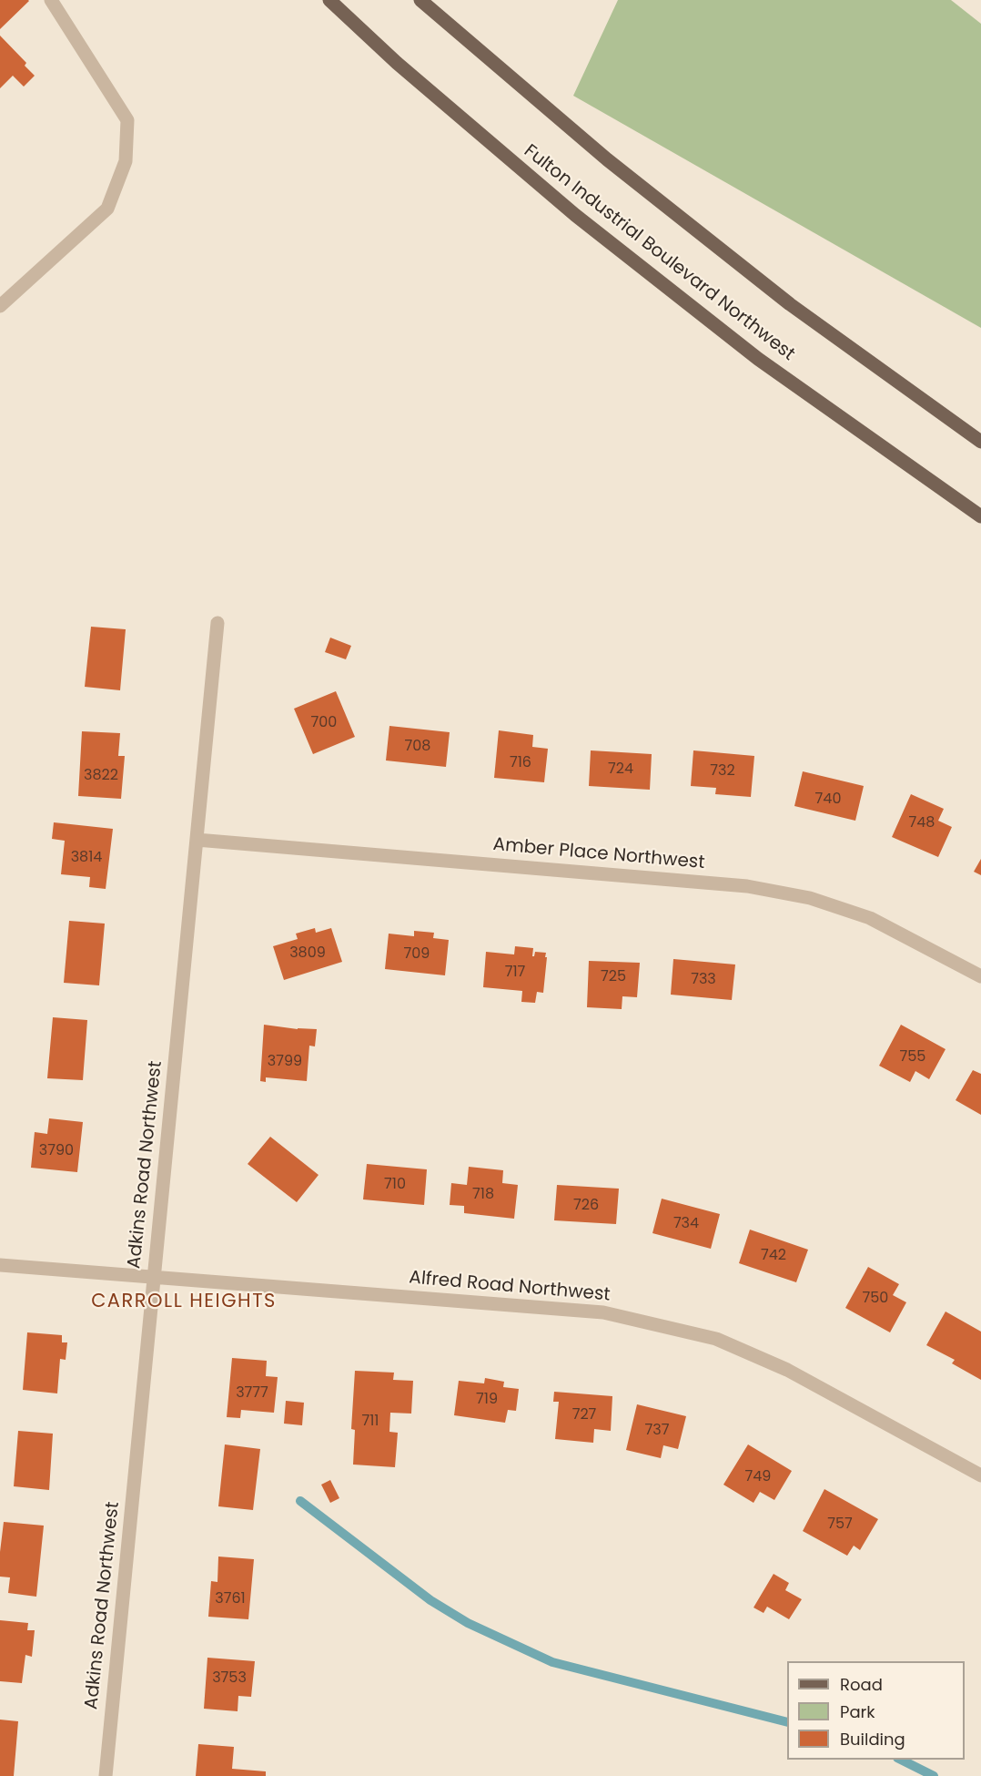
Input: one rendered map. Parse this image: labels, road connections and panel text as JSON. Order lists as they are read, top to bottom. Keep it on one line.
{"streets":{"main road":["Fulton Industrial Boulevard Northwest"],"street":["Amber Place Northwest","Adkins Road Northwest","Alfred Road Northwest"]},"crossings":[["Amber Place Northwest","Adkins Road Northwest"],["Adkins Road Northwest","Alfred Road Northwest"]],"districts":["CARROLL HEIGHTS"],"house_numbers":["700","708","716","724","732","3822","740","748","3814","3809","709","717","725","733","755","3799","3790","710","718","726","734","742","750","3777","719","727","711","737","749","757","3761","3753"],"legend":["Road","Park","Building"]}
